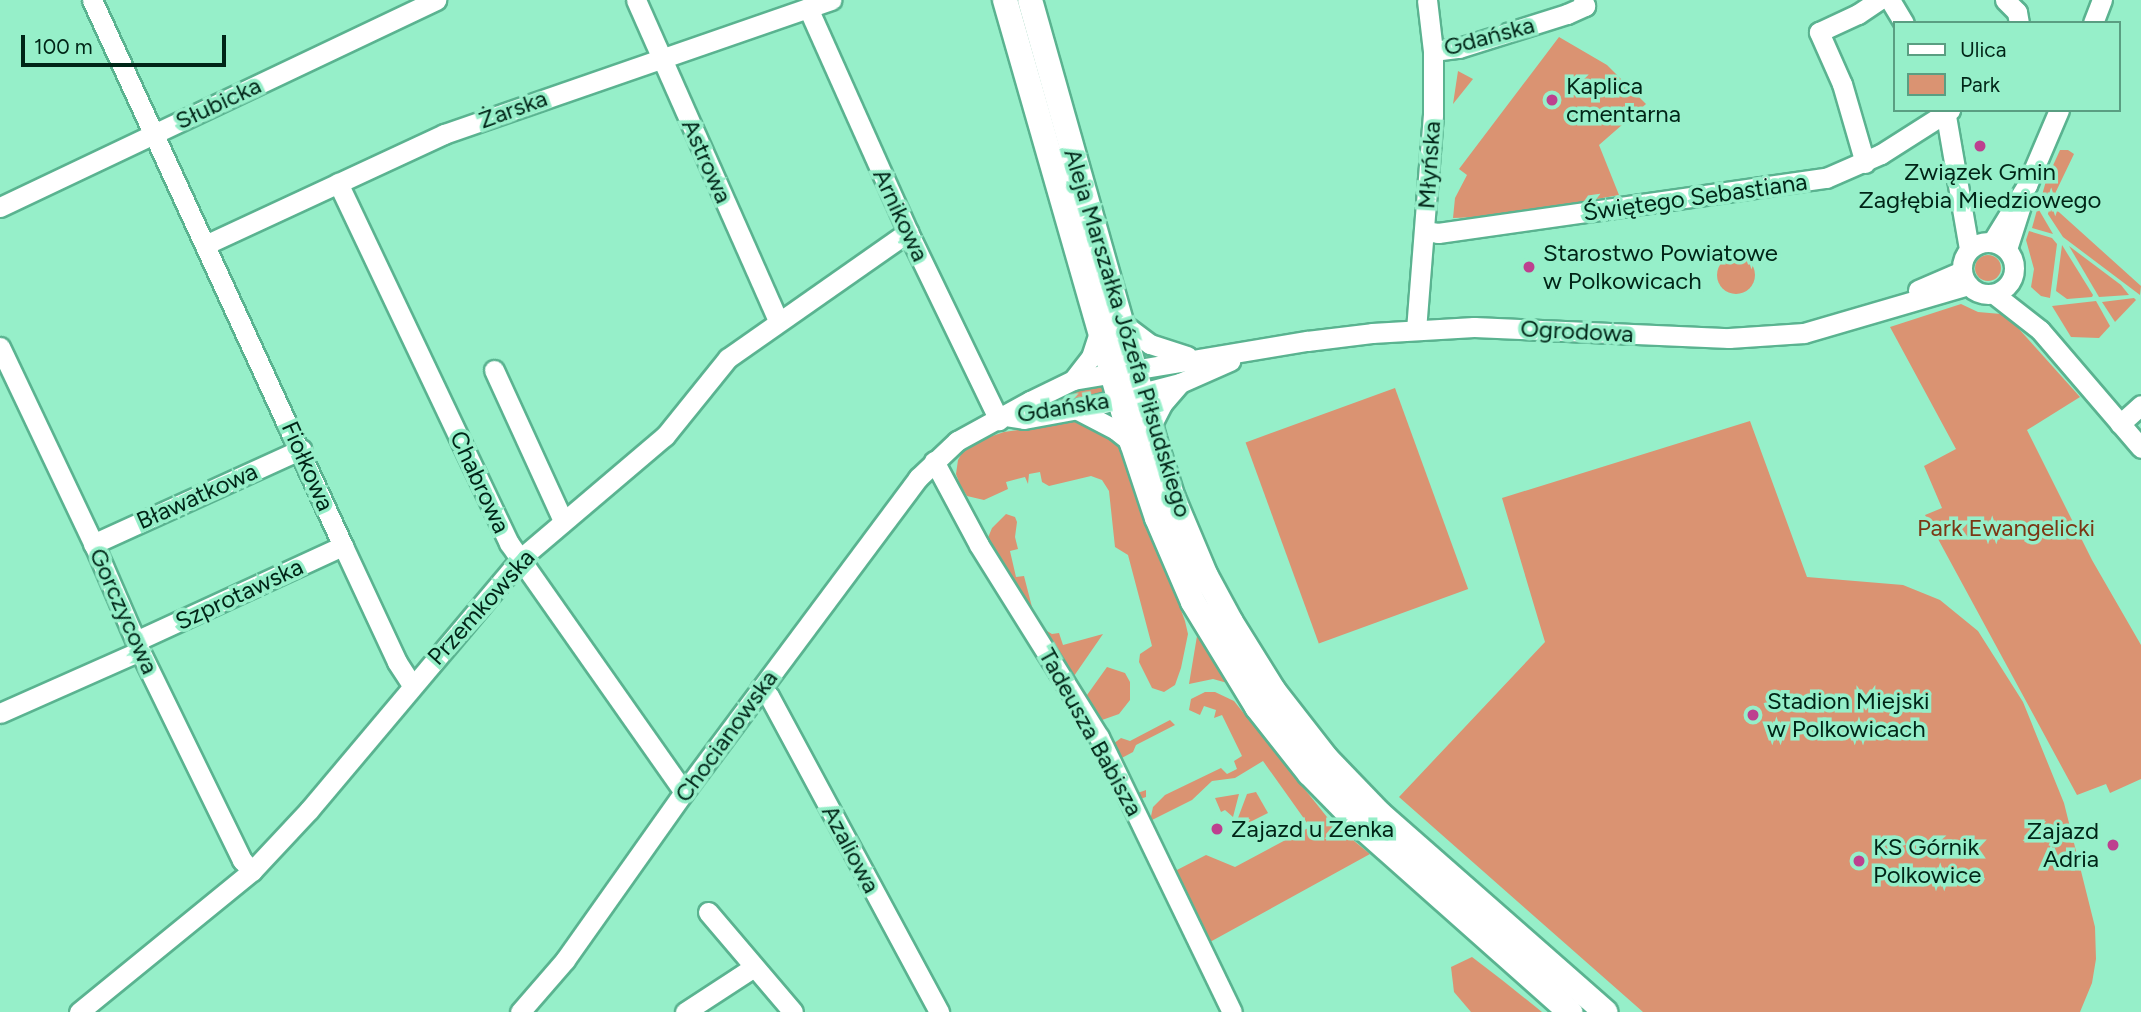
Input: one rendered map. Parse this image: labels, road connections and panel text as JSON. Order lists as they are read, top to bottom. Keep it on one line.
{"streets":{"main road":["Aleja Marszałka Józefa Piłsudskiego"],"street":["Gdańska","Słubicka","Żarska","Astrowa","Młyńska","Świętego Sebastiana","Arnikowa","Ogrodowa","Fiołkowa","Chabrowa","Bławatkowa","Szprotawska","Przemkowska","Gorczycowa","Tadeusza Babisza","Chocianowska","Azaliowa"]},"crossings":[["Gdańska","Młyńska"],["Gdańska","Arnikowa"],["Gdańska","Ogrodowa"],["Gdańska","Aleja Marszałka Józefa Piłsudskiego"],["Gdańska","Tadeusza Babisza"],["Gdańska","Chocianowska"],["Słubicka","Fiołkowa"],["Żarska","Astrowa"],["Żarska","Arnikowa"],["Żarska","Fiołkowa"],["Żarska","Chabrowa"],["Astrowa","Przemkowska"],["Młyńska","Świętego Sebastiana"],["Młyńska","Ogrodowa"],["Arnikowa","Przemkowska"],["Ogrodowa","Aleja Marszałka Józefa Piłsudskiego"],["Fiołkowa","Bławatkowa"],["Fiołkowa","Szprotawska"],["Fiołkowa","Przemkowska"],["Chabrowa","Przemkowska"],["Chabrowa","Chocianowska"],["Bławatkowa","Gorczycowa"],["Szprotawska","Gorczycowa"],["Przemkowska","Gorczycowa"],["Tadeusza Babisza","Chocianowska"],["Chocianowska","Azaliowa"]],"parks":["Park Ewangelicki"],"places":["Kaplica cmentarna","Związek Gmin Zagłębia Miedziowego","Starostwo Powiatowe w Polkowicach","Stadion Miejski w Polkowicach","Zajazd u Zenka","Zajazd Adria","KS Górnik Polkowice"],"legend":["Ulica","Park"],"scale_bar":"100 m"}
